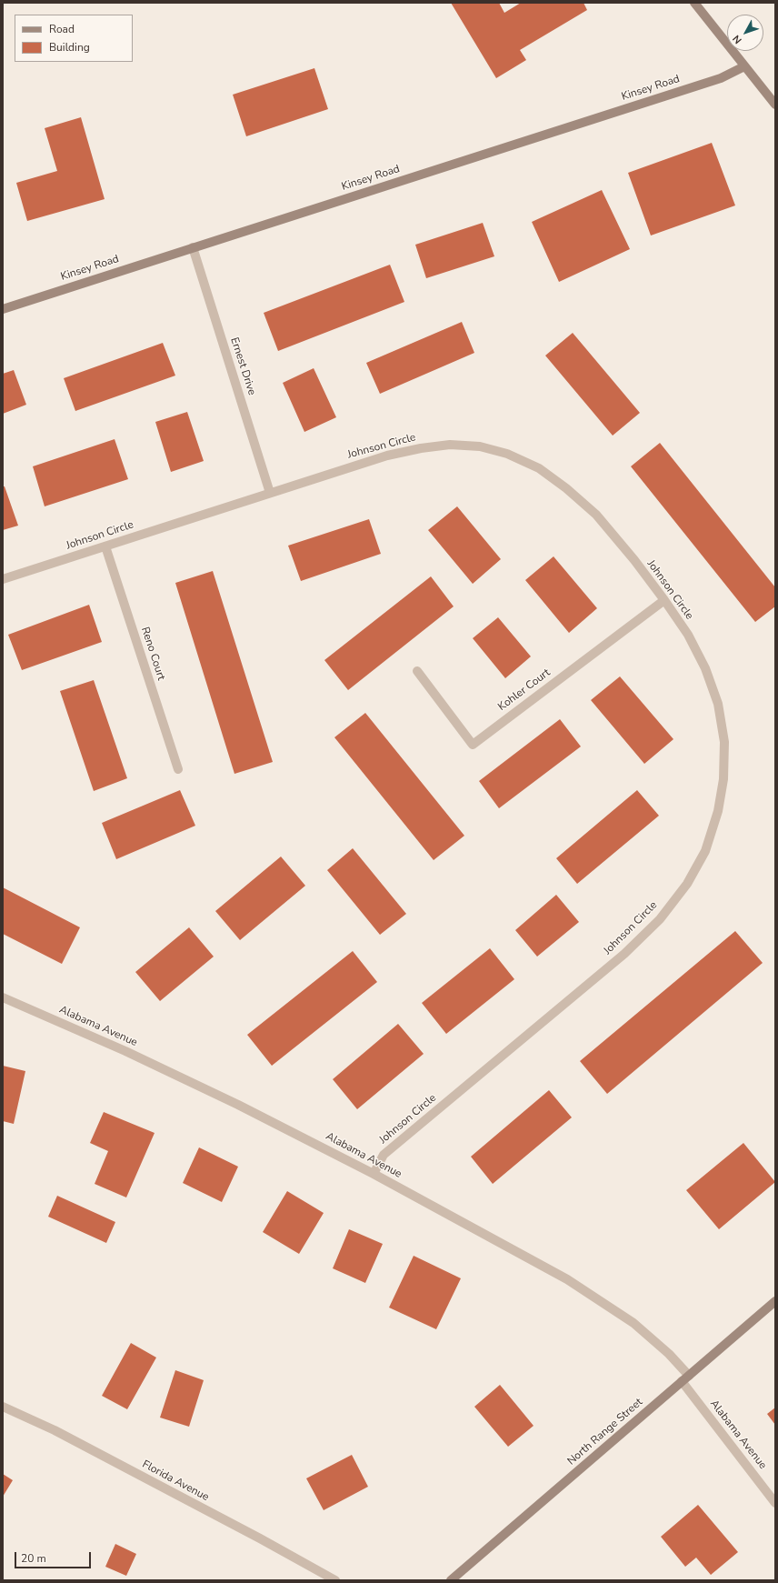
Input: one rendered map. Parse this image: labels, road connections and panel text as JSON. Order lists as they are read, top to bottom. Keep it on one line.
{"streets":{"street":["Kinsey Road","Ernest Drive","Johnson Circle","Reno Court","Kohler Court","Alabama Avenue","North Range Street","Florida Avenue"]},"crossings":[["Kinsey Road","Ernest Drive"],["Ernest Drive","Johnson Circle"],["Johnson Circle","Reno Court"],["Johnson Circle","Kohler Court"],["Johnson Circle","Alabama Avenue"],["Alabama Avenue","North Range Street"]],"legend":["Road","Building"],"scale_bar":"20 m","north":"bottom left"}
